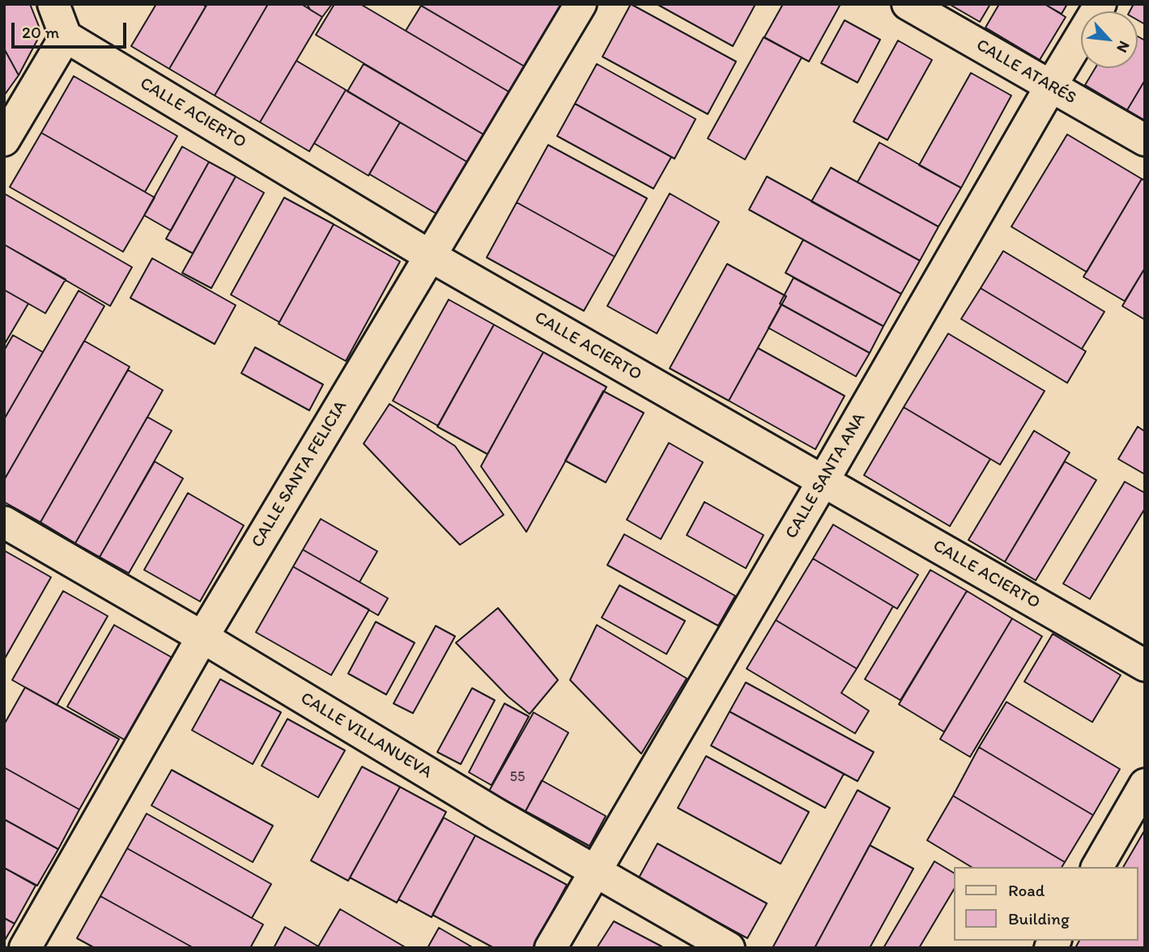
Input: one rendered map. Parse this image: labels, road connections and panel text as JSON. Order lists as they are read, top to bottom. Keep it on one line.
{"streets":{"street":["CALLE ATARÉS","CALLE ACIERTO","CALLE SANTA FELICIA","CALLE SANTA ANA","CALLE VILLANUEVA"]},"crossings":[["CALLE ATARÉS","CALLE SANTA ANA"],["CALLE ACIERTO","CALLE SANTA FELICIA"],["CALLE ACIERTO","CALLE SANTA ANA"],["CALLE SANTA FELICIA","CALLE VILLANUEVA"],["CALLE SANTA ANA","CALLE VILLANUEVA"]],"house_numbers":["55"],"legend":["Road","Building"],"scale_bar":"20 m","north":"bottom right"}
